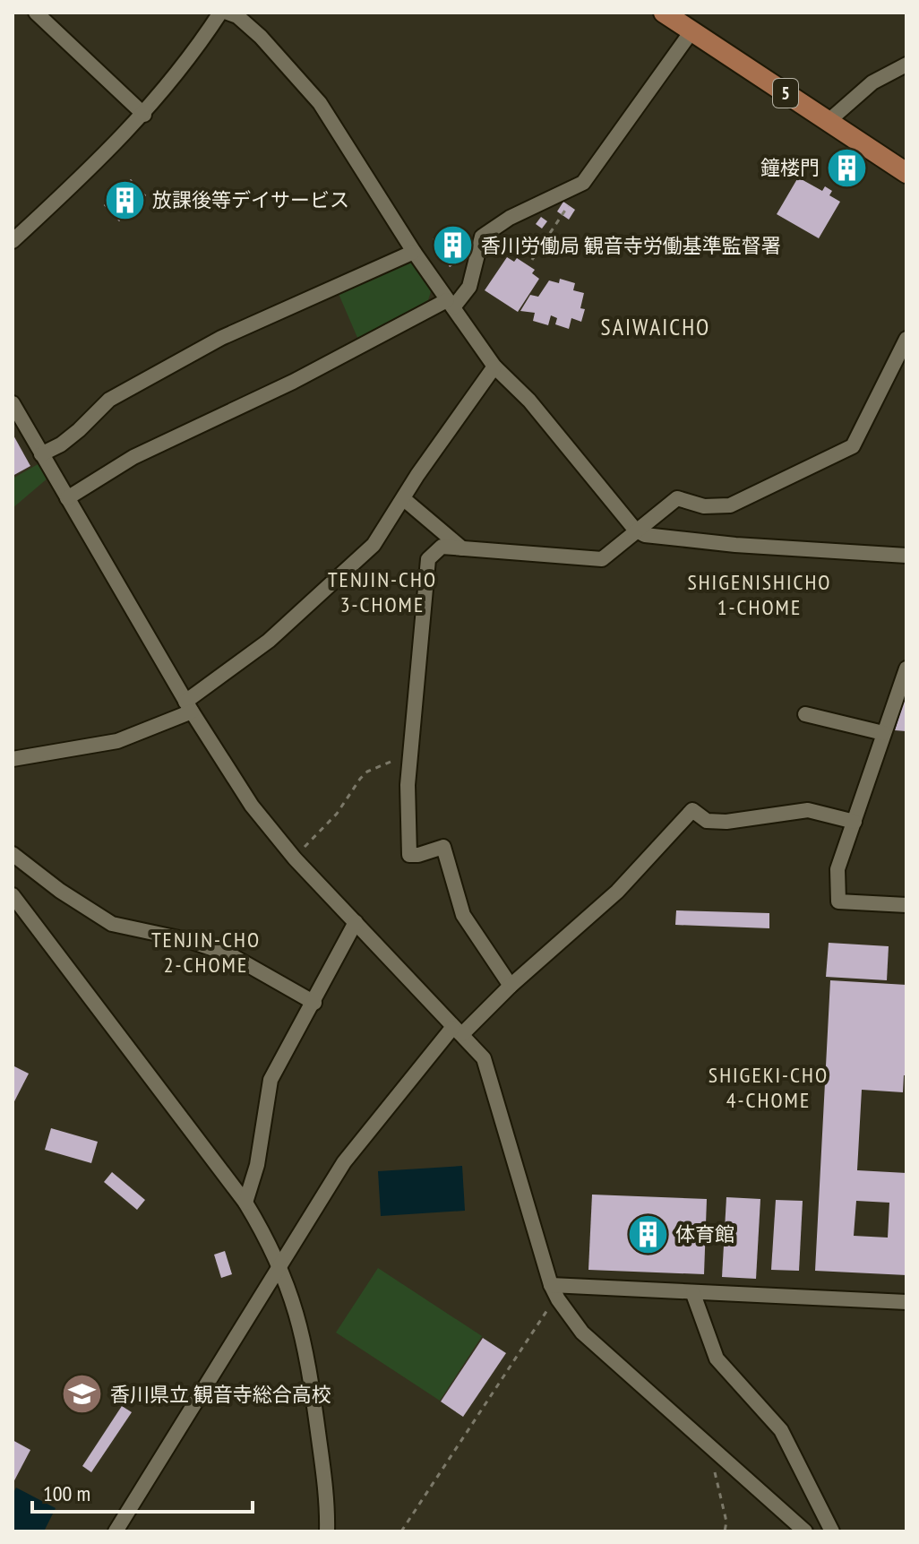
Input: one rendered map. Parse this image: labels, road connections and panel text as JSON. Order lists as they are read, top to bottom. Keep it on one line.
{"streets":{"main road":["5"]},"districts":["SAIWAICHO","TENJIN-CHO 3-CHOME","SHIGENISHICHO 1-CHOME","TENJIN-CHO 2-CHOME","SHIGEKI-CHO 4-CHOME"],"places":{"building":["鐘楼門","放課後等デイサービス","香川労働局 観音寺労働基準監督署","体育館"],"school or university":["香川県立 観音寺総合高校"]},"scale_bar":"100 m"}
